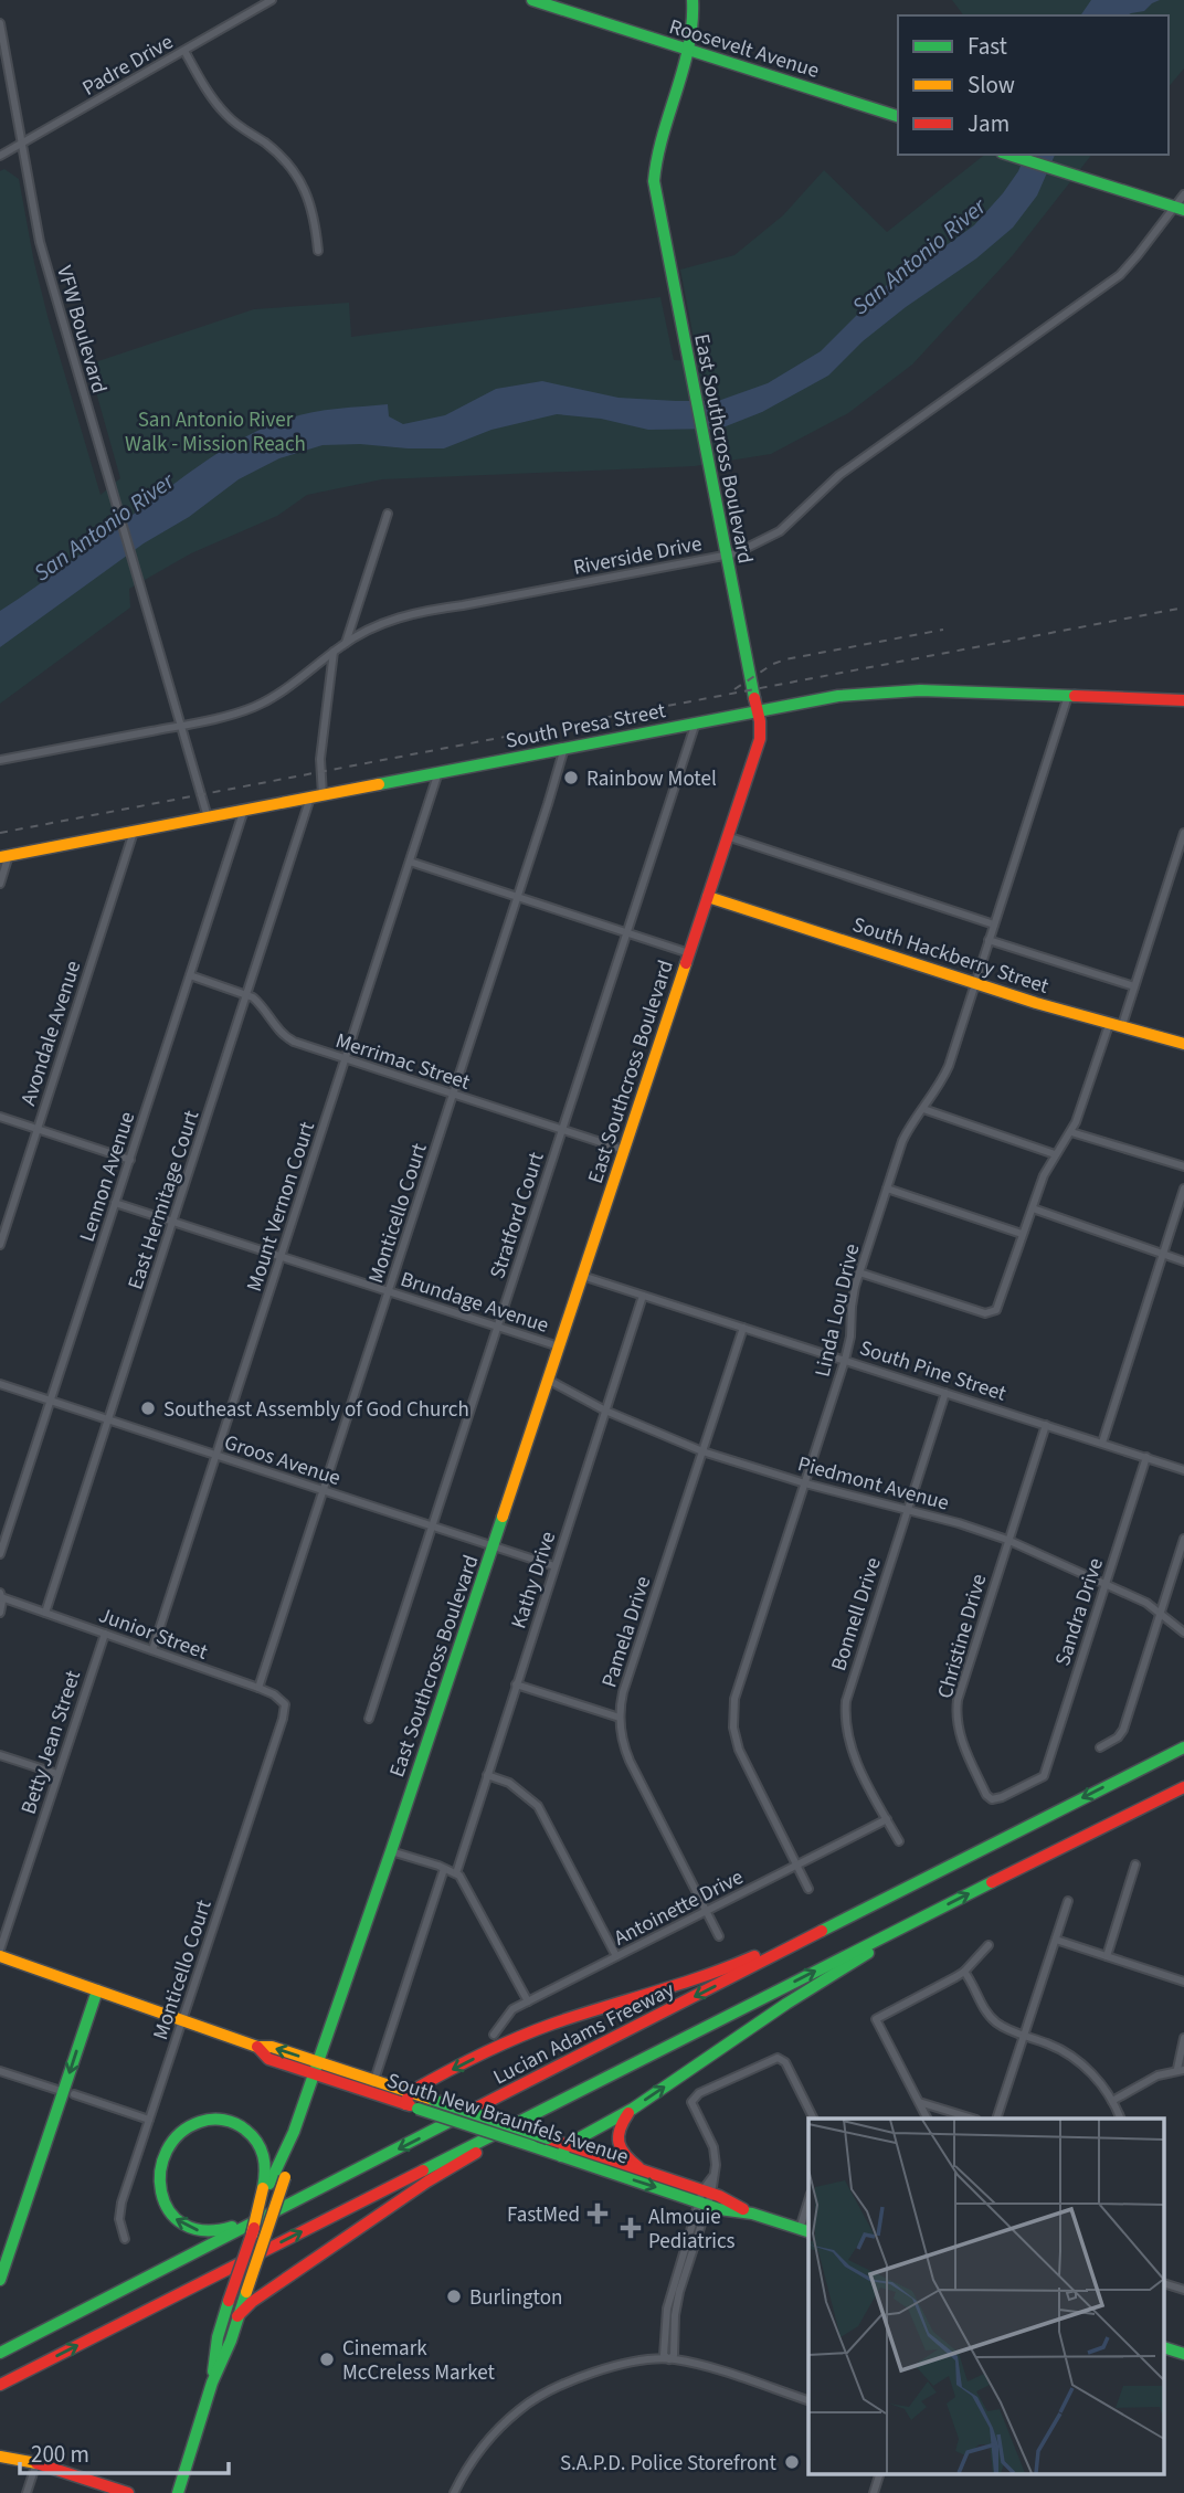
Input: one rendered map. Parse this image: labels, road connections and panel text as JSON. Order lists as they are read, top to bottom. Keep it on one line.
{"streets":{"main road":["Roosevelt Avenue","East Southcross Boulevard","South Presa Street","South Hackberry Street","Lucian Adams Freeway","South New Braunfels Avenue"],"street":["Padre Drive","VFW Boulevard","Riverside Drive","Avondale Avenue","Merrimac Street","Lennon Avenue","East Hermitage Court","Mount Vernon Court","Monticello Court","Stratford Court","Brundage Avenue","Linda Lou Drive","South Pine Street","Groos Avenue","Piedmont Avenue","Kathy Drive","Sandra Drive","Bonnell Drive","Pamela Drive","Junior Street","Christine Drive","Betty Jean Street","Antoinette Drive"]},"crossings":[["Roosevelt Avenue","East Southcross Boulevard"],["Padre Drive","VFW Boulevard"],["VFW Boulevard","Riverside Drive"],["VFW Boulevard","South Presa Street"],["East Southcross Boulevard","Riverside Drive"],["East Southcross Boulevard","South Presa Street"],["East Southcross Boulevard","South Hackberry Street"],["East Southcross Boulevard","Merrimac Street"],["East Southcross Boulevard","Brundage Avenue"],["East Southcross Boulevard","South Pine Street"],["East Southcross Boulevard","Groos Avenue"],["East Southcross Boulevard","Piedmont Avenue"],["East Southcross Boulevard","South New Braunfels Avenue"],["South Presa Street","Avondale Avenue"],["South Presa Street","Lennon Avenue"],["South Presa Street","East Hermitage Court"],["South Presa Street","Mount Vernon Court"],["South Presa Street","Monticello Court"],["South Presa Street","Stratford Court"],["South Presa Street","Linda Lou Drive"],["South Hackberry Street","Linda Lou Drive"],["Merrimac Street","Lennon Avenue"],["Merrimac Street","East Hermitage Court"],["Merrimac Street","Mount Vernon Court"],["Merrimac Street","Monticello Court"],["Merrimac Street","Stratford Court"],["Lennon Avenue","Brundage Avenue"],["Lennon Avenue","Groos Avenue"],["East Hermitage Court","Brundage Avenue"],["East Hermitage Court","Groos Avenue"],["East Hermitage Court","Junior Street"],["Mount Vernon Court","Brundage Avenue"],["Mount Vernon Court","Groos Avenue"],["Mount Vernon Court","Junior Street"],["Monticello Court","Brundage Avenue"],["Monticello Court","Groos Avenue"],["Monticello Court","Junior Street"],["Monticello Court","South New Braunfels Avenue"],["Stratford Court","Brundage Avenue"],["Stratford Court","Groos Avenue"],["Linda Lou Drive","South Pine Street"],["Linda Lou Drive","Piedmont Avenue"],["Linda Lou Drive","Antoinette Drive"],["South Pine Street","Kathy Drive"],["South Pine Street","Sandra Drive"],["South Pine Street","Bonnell Drive"],["South Pine Street","Pamela Drive"],["South Pine Street","Christine Drive"],["Groos Avenue","Kathy Drive"],["Piedmont Avenue","Kathy Drive"],["Piedmont Avenue","Sandra Drive"],["Piedmont Avenue","Bonnell Drive"],["Piedmont Avenue","Pamela Drive"],["Piedmont Avenue","Christine Drive"],["Sandra Drive","Christine Drive"],["Bonnell Drive","Antoinette Drive"],["Pamela Drive","Antoinette Drive"],["Junior Street","Betty Jean Street"]],"water":["San Antonio River"],"parks":["San Antonio River Walk - Mission Reach"],"places":{"other":["Rainbow Motel","Southeast Assembly of God Church","Burlington","Cinemark McCreless Market","S.A.P.D. Police Storefront"],"health":["FastMed","Almouie Pediatrics"]},"legend":["Fast","Slow","Jam"],"scale_bar":"200 m"}
